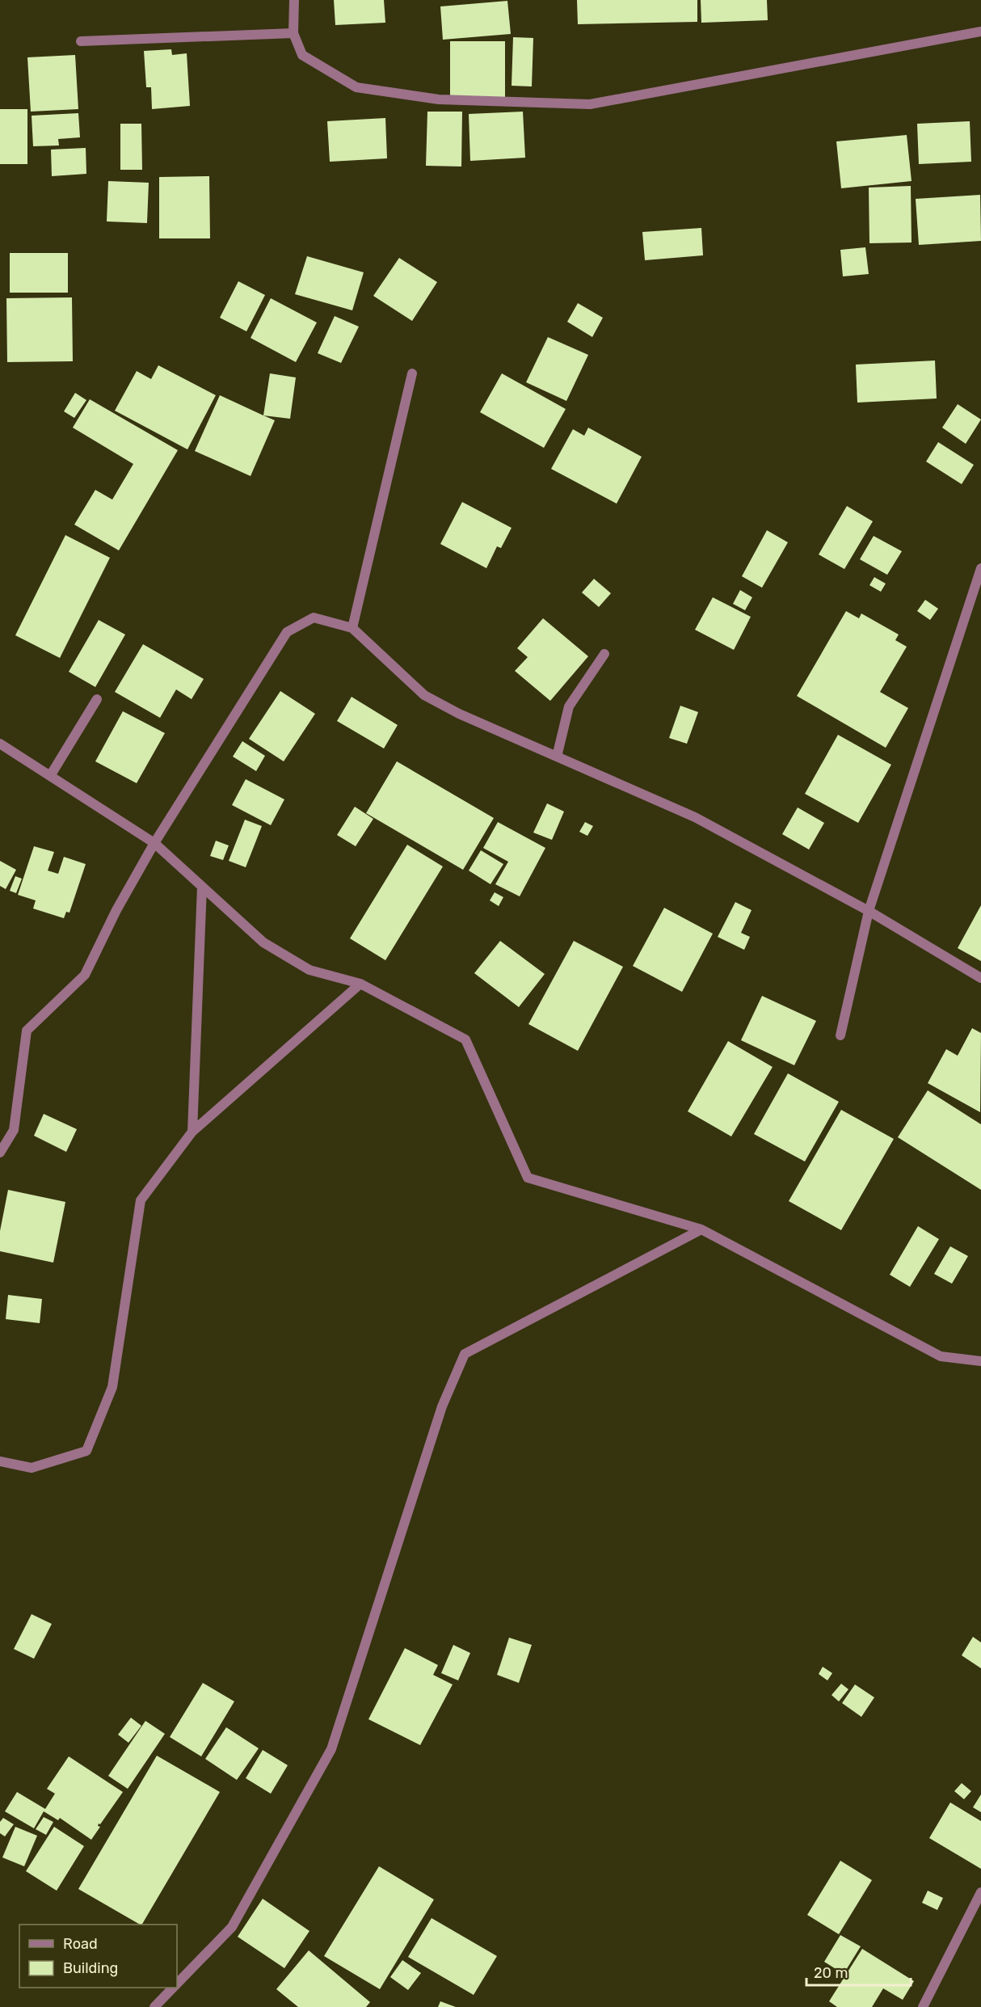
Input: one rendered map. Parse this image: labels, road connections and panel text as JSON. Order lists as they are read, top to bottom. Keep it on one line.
{"legend":["Road","Building"],"scale_bar":"20 m"}
